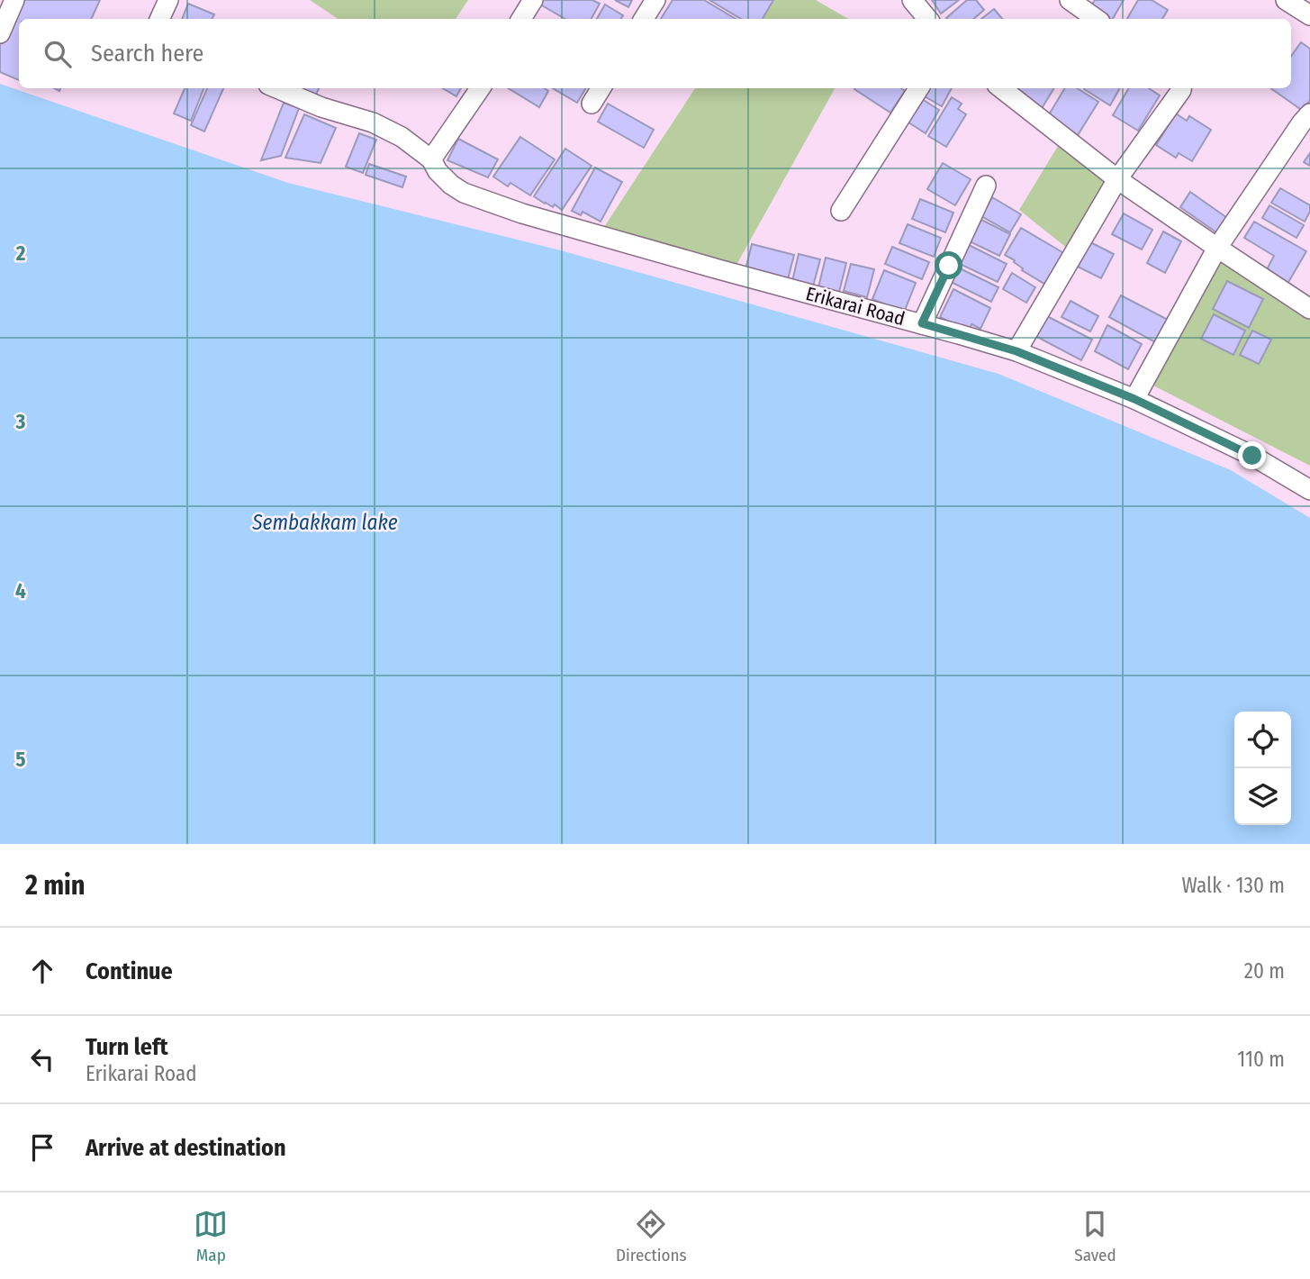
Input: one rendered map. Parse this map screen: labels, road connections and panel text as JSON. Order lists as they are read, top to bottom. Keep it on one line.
{"streets":{"street":["Erikarai Road"]},"water":["Sembakkam lake"],"page":{"search":"Search here","heading":["2 min","Walk · 130 m"],"list":[["Continue","20 m"],["Turn left","Erikarai Road","110 m"],"Arrive at destination"],"nav":["Map","Directions","Saved"]},"grid":{"rows":["2","3","4","5"]}}
